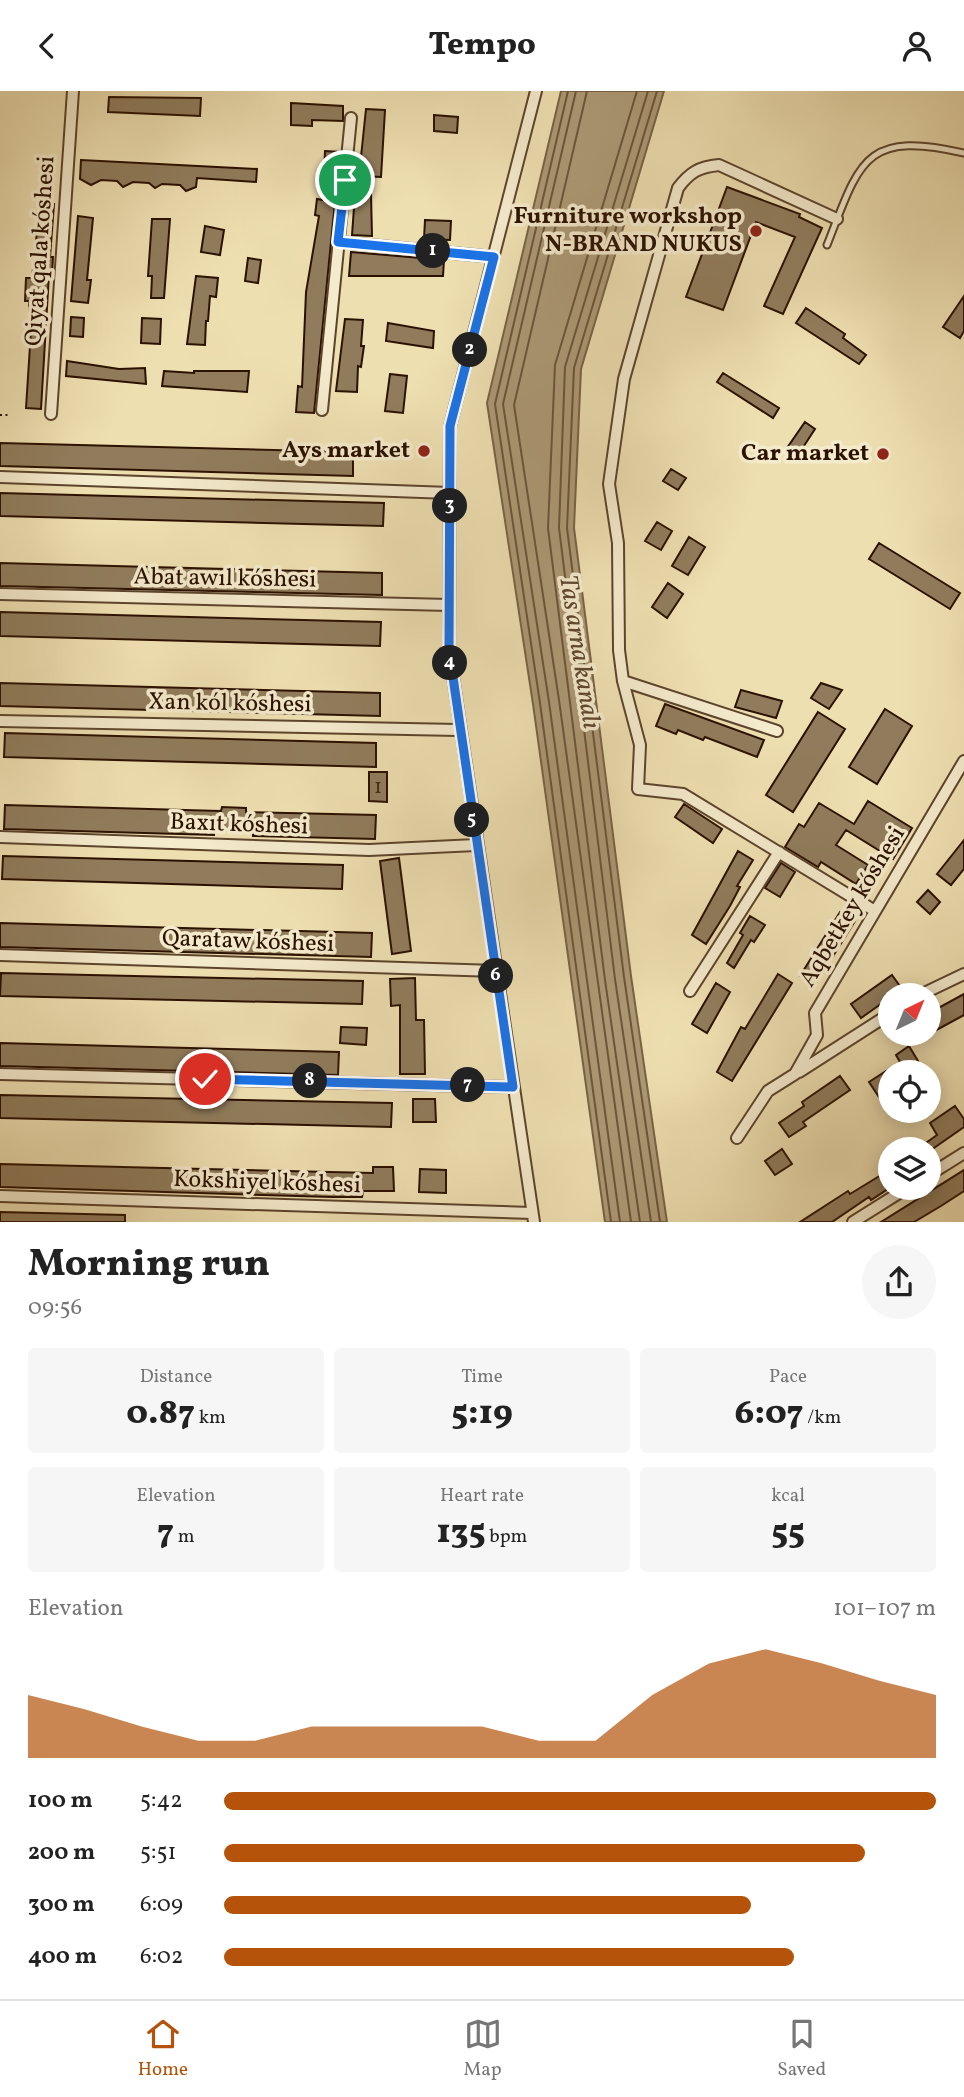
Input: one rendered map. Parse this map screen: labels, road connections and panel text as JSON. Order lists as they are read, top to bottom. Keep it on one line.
{"streets":{"street":["Qiyat qala kóshesi","Abat awıl kóshesi","Xan kól kóshesi","Baxıt kóshesi","Aqbetkey kóshesi","Qarataw kóshesi","Kokshiyel kóshesi"]},"water":["Tas arna kanalı"],"places":["Furniture workshop N-BRAND NUKUS","Ays market","Car market"],"house_numbers":["1"],"north":"top right","page":{"header":"Tempo","pins":["1","2","3","4","5","6","8","7"],"heading":["Morning run","09:56"],"stats":[["Distance","0.87 km"],["Time","5:19"],["Pace","6:07 /km"],["Elevation","7 m"],["Heart rate","135 bpm"],["kcal","55"]],"chart":["Elevation","101–107 m"],"list":[{"name":"100 m","note":"5:42"},{"name":"200 m","note":"5:51"},{"name":"300 m","note":"6:09"},{"name":"400 m","note":"6:02"}],"tabs":["Home","Map","Saved"]}}
